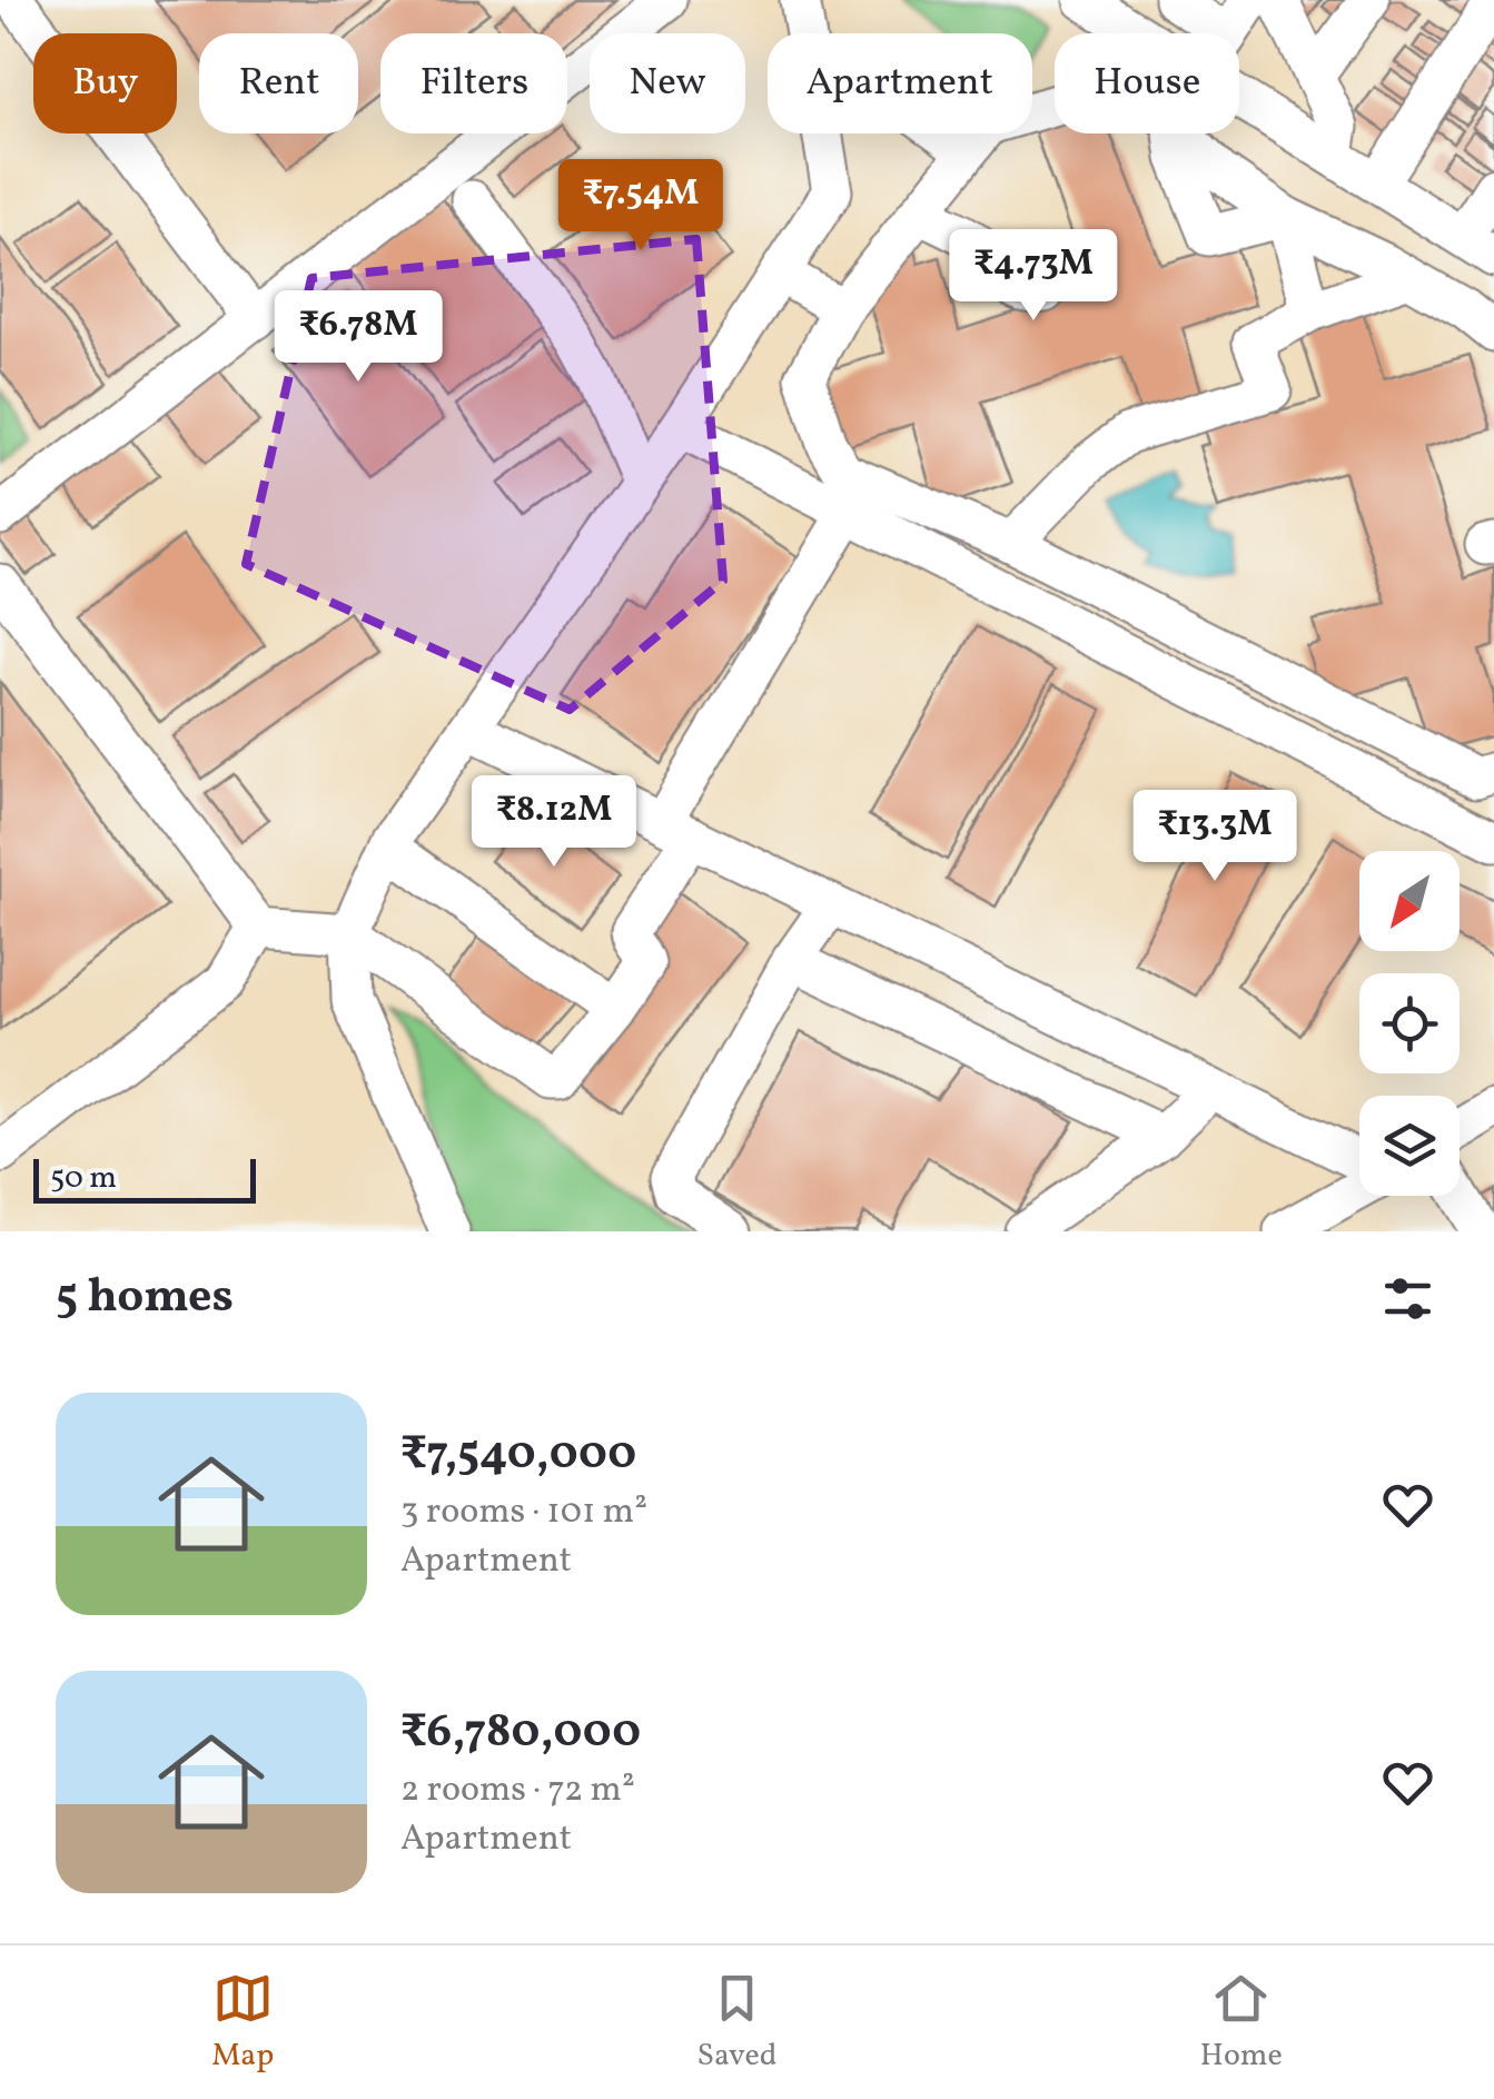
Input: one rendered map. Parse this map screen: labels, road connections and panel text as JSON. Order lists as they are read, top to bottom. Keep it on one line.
{"scale_bar":"50 m","north":"bottom left","page":{"chip":["Buy","Rent","Filters","New","Apartment","House"],"price":["₹7.54M","₹4.73M","₹6.78M","₹8.12M","₹13.3M"],"scale":"50 m","heading":"5 homes","list":[{"name":"₹7,540,000","note":"3 rooms · 101 m² · Apartment"},{"name":"₹6,780,000","note":"2 rooms · 72 m² · Apartment"}],"tabs":["Map","Saved","Home"]}}
